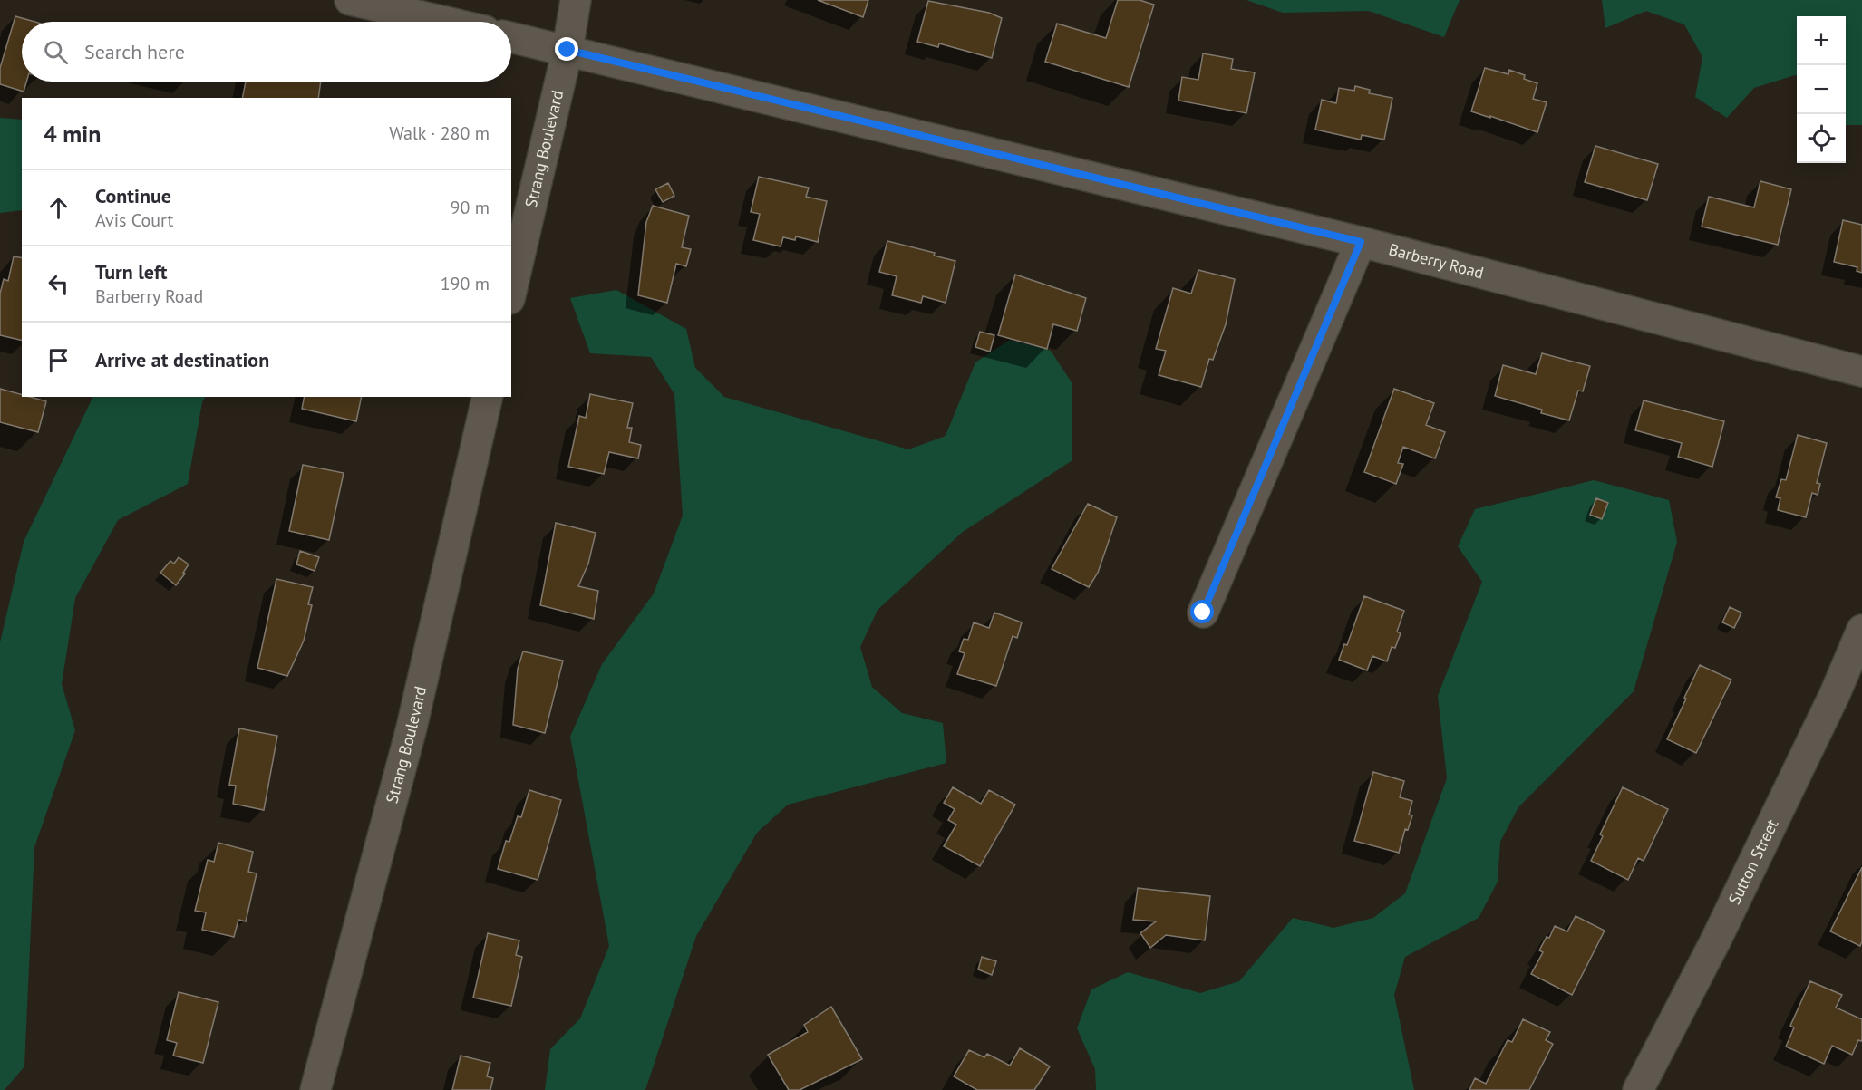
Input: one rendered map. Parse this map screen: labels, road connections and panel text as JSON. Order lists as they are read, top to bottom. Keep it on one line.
{"streets":{"street":["Strang Boulevard","Barberry Road","Sutton Street"]},"crossings":[["Strang Boulevard","Barberry Road"]],"page":{"map_buttons":["+","−"],"search":"Search here","heading":["4 min","Walk · 280 m"],"list":[["Continue","Avis Court","90 m"],["Turn left","Barberry Road","190 m"],"Arrive at destination"]}}
